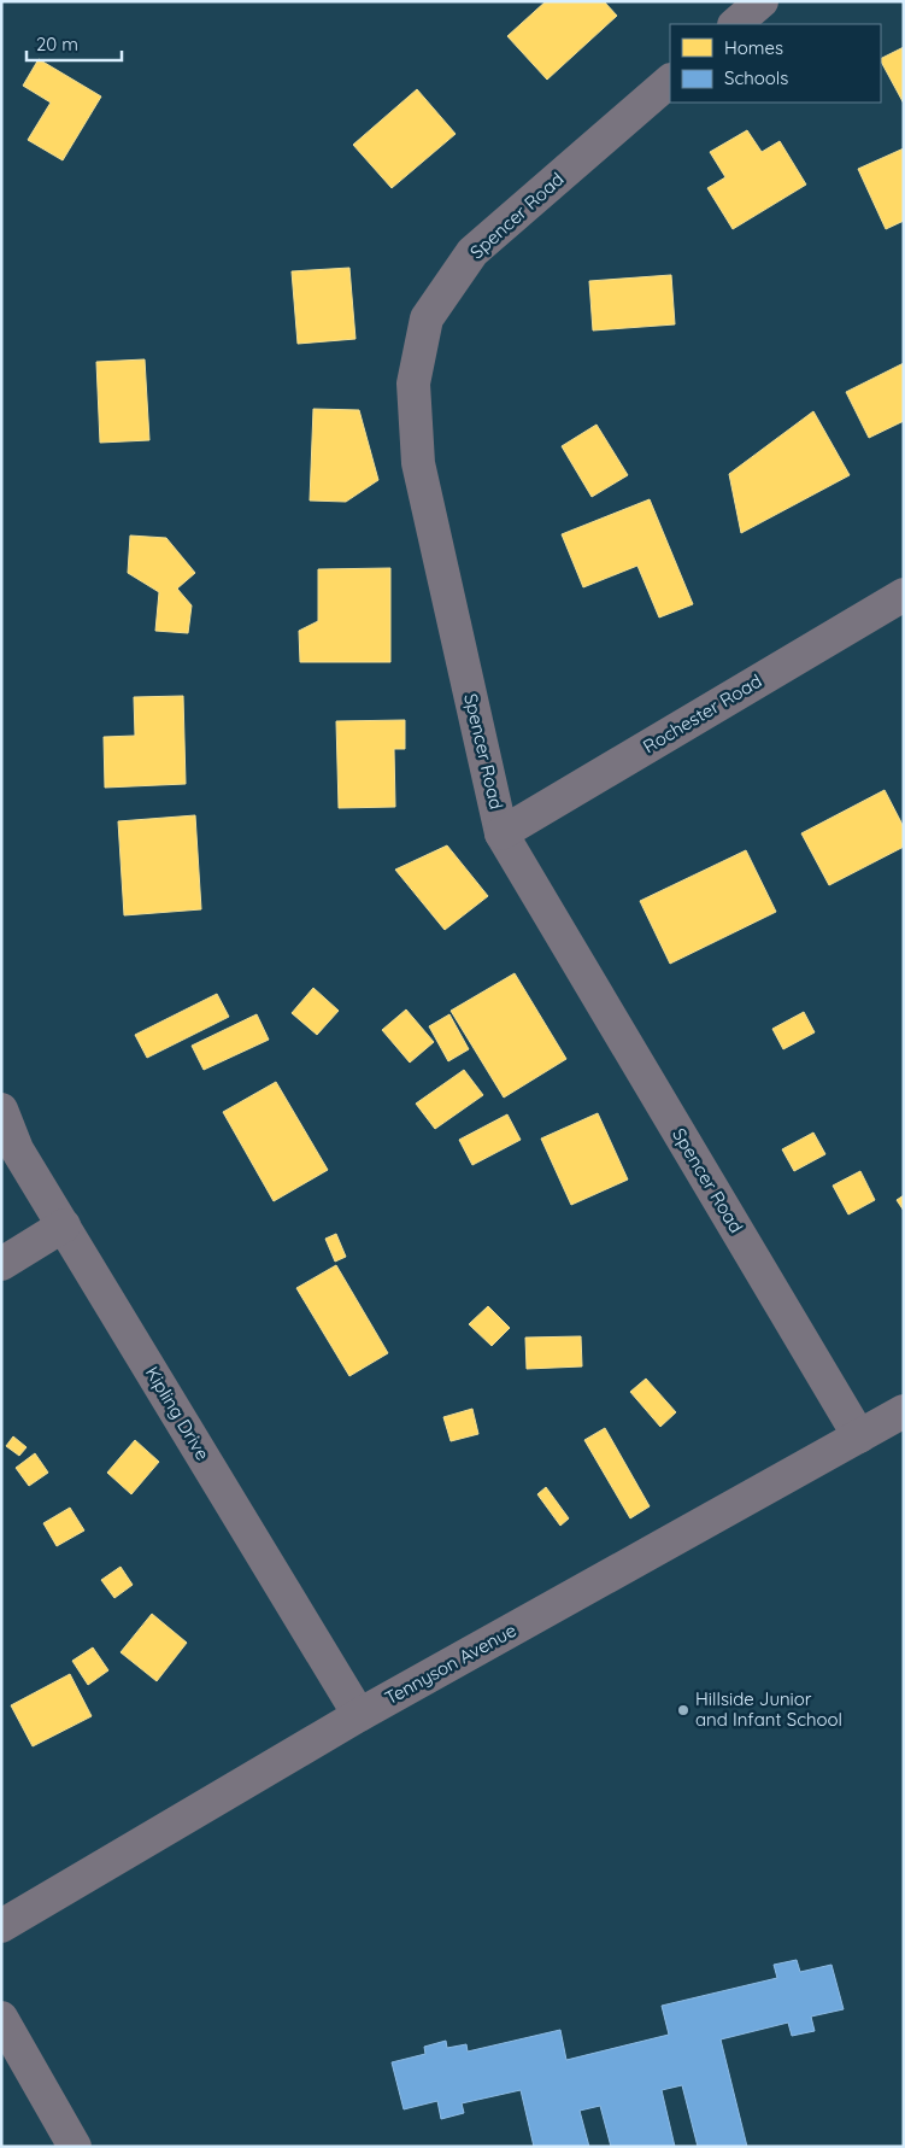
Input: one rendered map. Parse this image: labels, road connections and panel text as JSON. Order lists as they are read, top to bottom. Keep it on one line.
{"streets":{"street":["Spencer Road","Rochester Road","Kipling Drive","Tennyson Avenue"]},"crossings":[["Spencer Road","Rochester Road"],["Spencer Road","Tennyson Avenue"],["Kipling Drive","Tennyson Avenue"]],"places":["Hillside Junior and Infant School"],"legend":["Homes","Schools"],"scale_bar":"20 m"}
